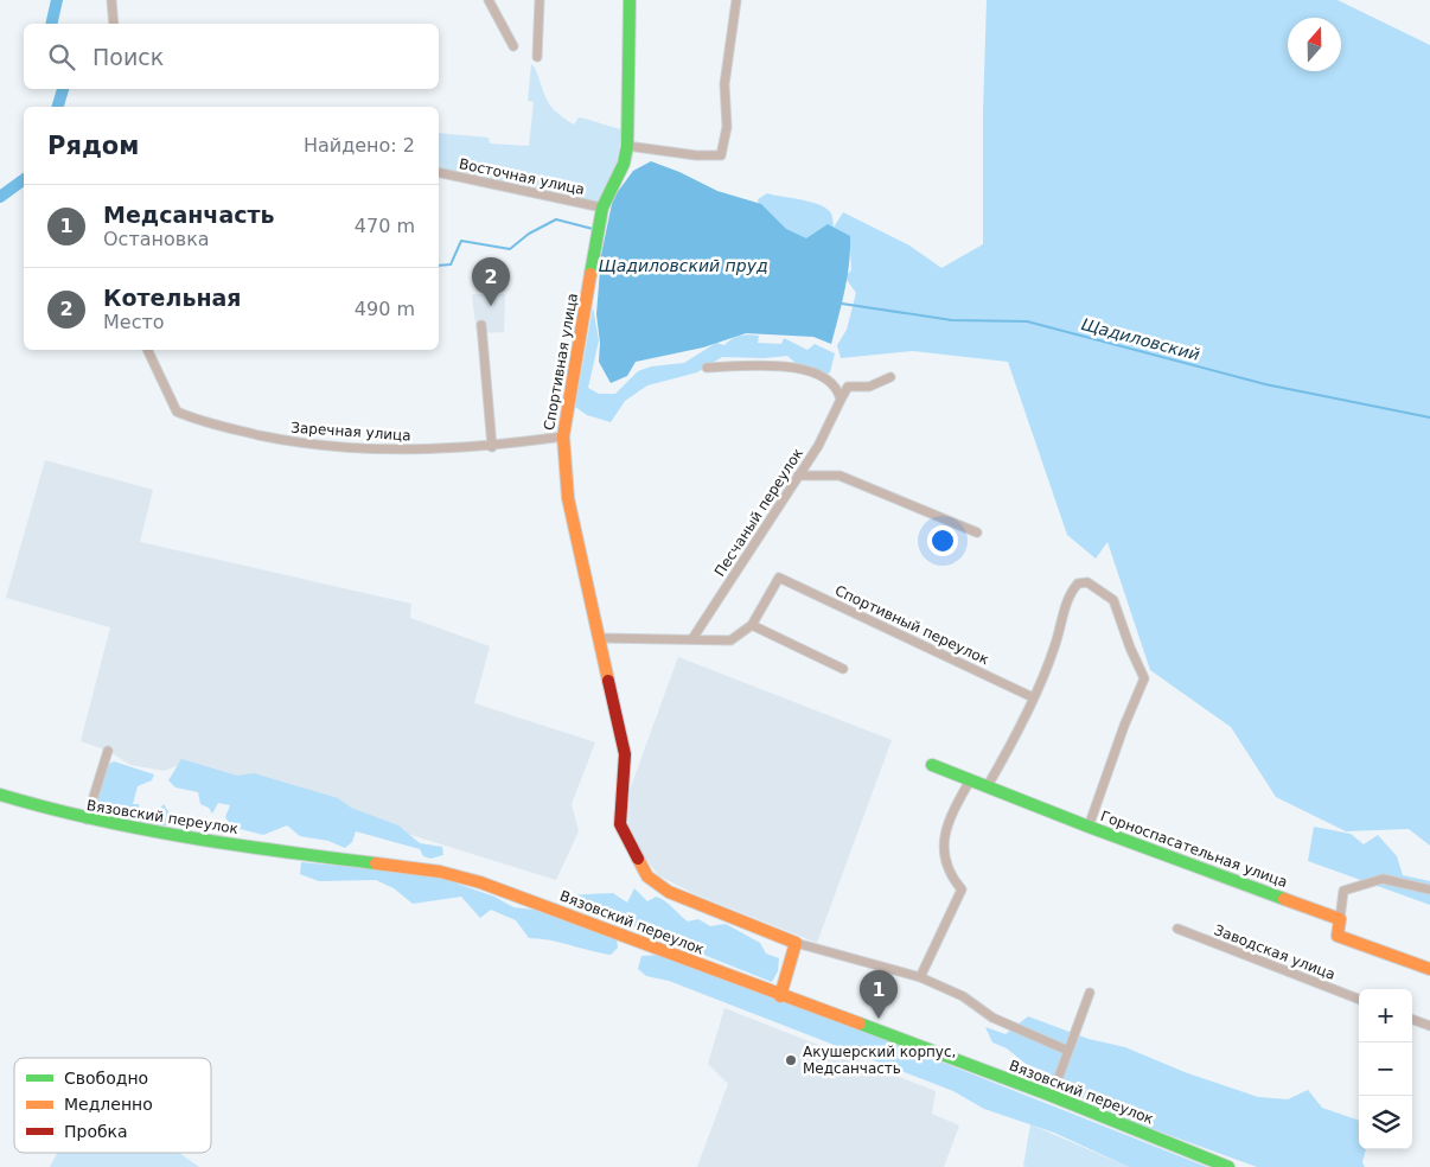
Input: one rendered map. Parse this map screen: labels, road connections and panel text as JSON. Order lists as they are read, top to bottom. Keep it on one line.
{"streets":{"street":["Восточная улица","Спортивная улица","Заречная улица","Песчаный переулок","Спортивный переулок","Вязовский переулок","Горноспасательная улица","Заводская улица"]},"crossings":[["Восточная улица","Спортивная улица"],["Спортивная улица","Заречная улица"]],"water":["Щадиловский пруд","Щадиловский"],"places":["Акушерский корпус, Медсанчасть"],"legend":["Свободно","Медленно","Пробка"],"north":"top","page":{"search":"Поиск","heading":["Рядом","Найдено: 2"],"list":[{"mark":"1","name":"Медсанчасть","note":"Остановка","value":"470 m"},{"mark":"2","name":"Котельная","note":"Место","value":"490 m"}],"pins":["2","1"],"map_buttons":["+","−"]}}
